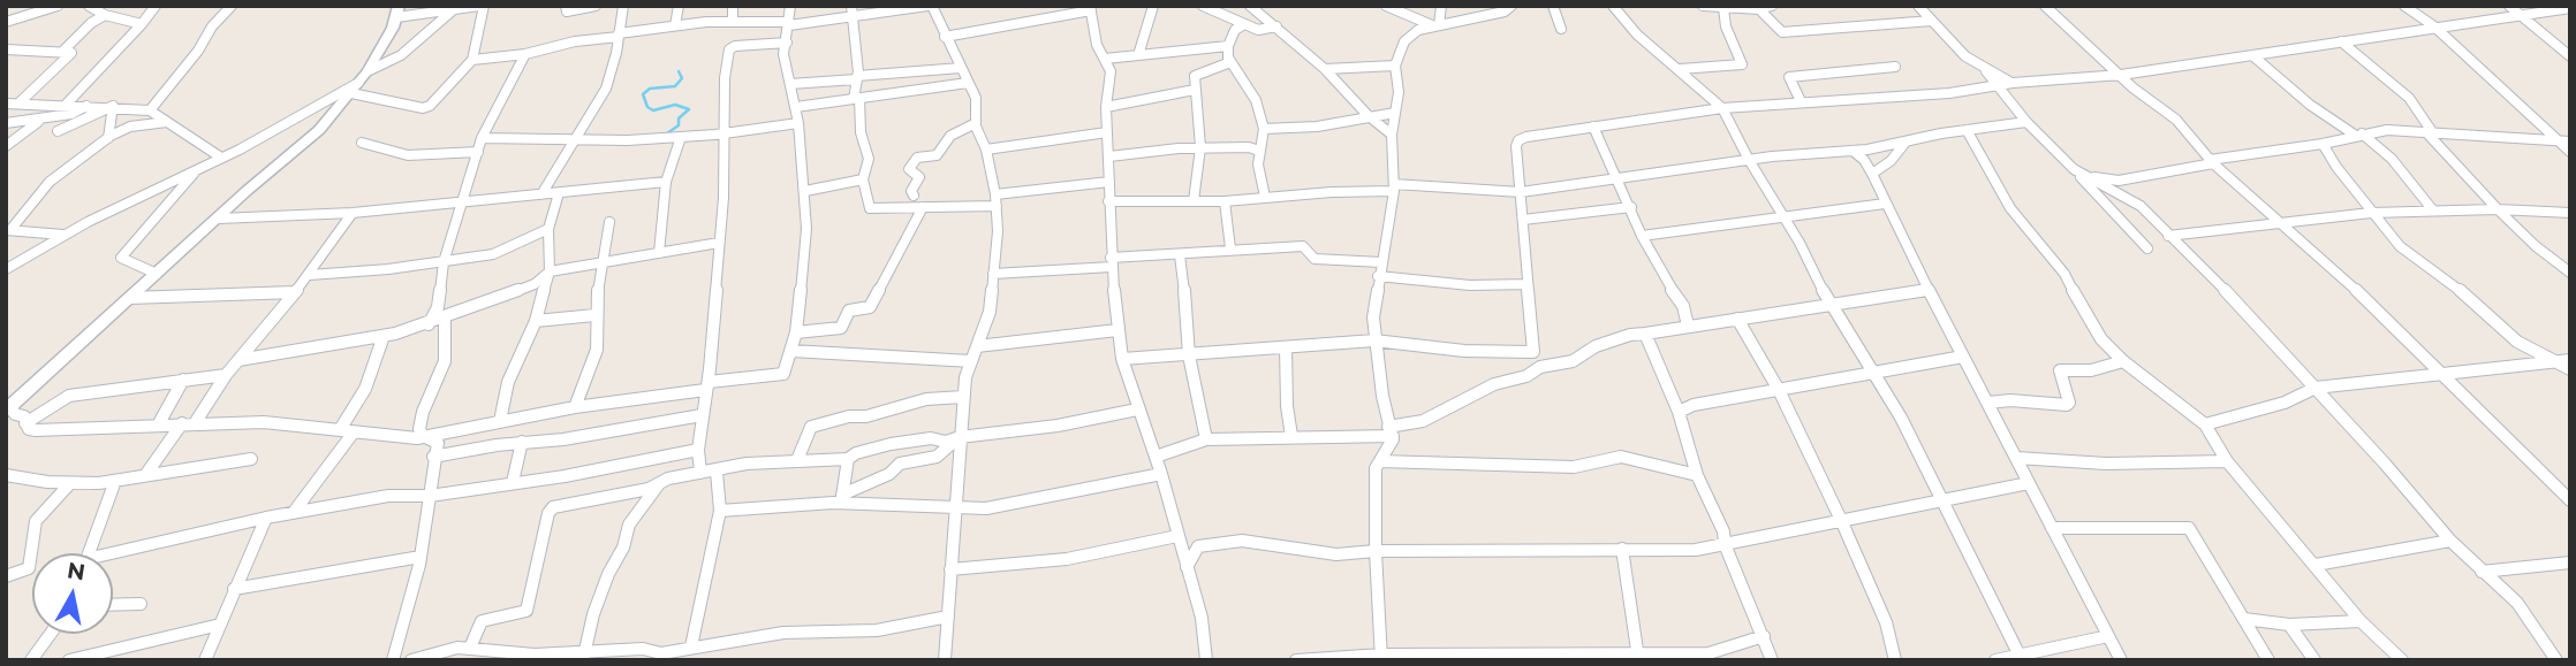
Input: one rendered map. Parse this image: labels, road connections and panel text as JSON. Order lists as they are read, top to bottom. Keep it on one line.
{"north":"top"}
